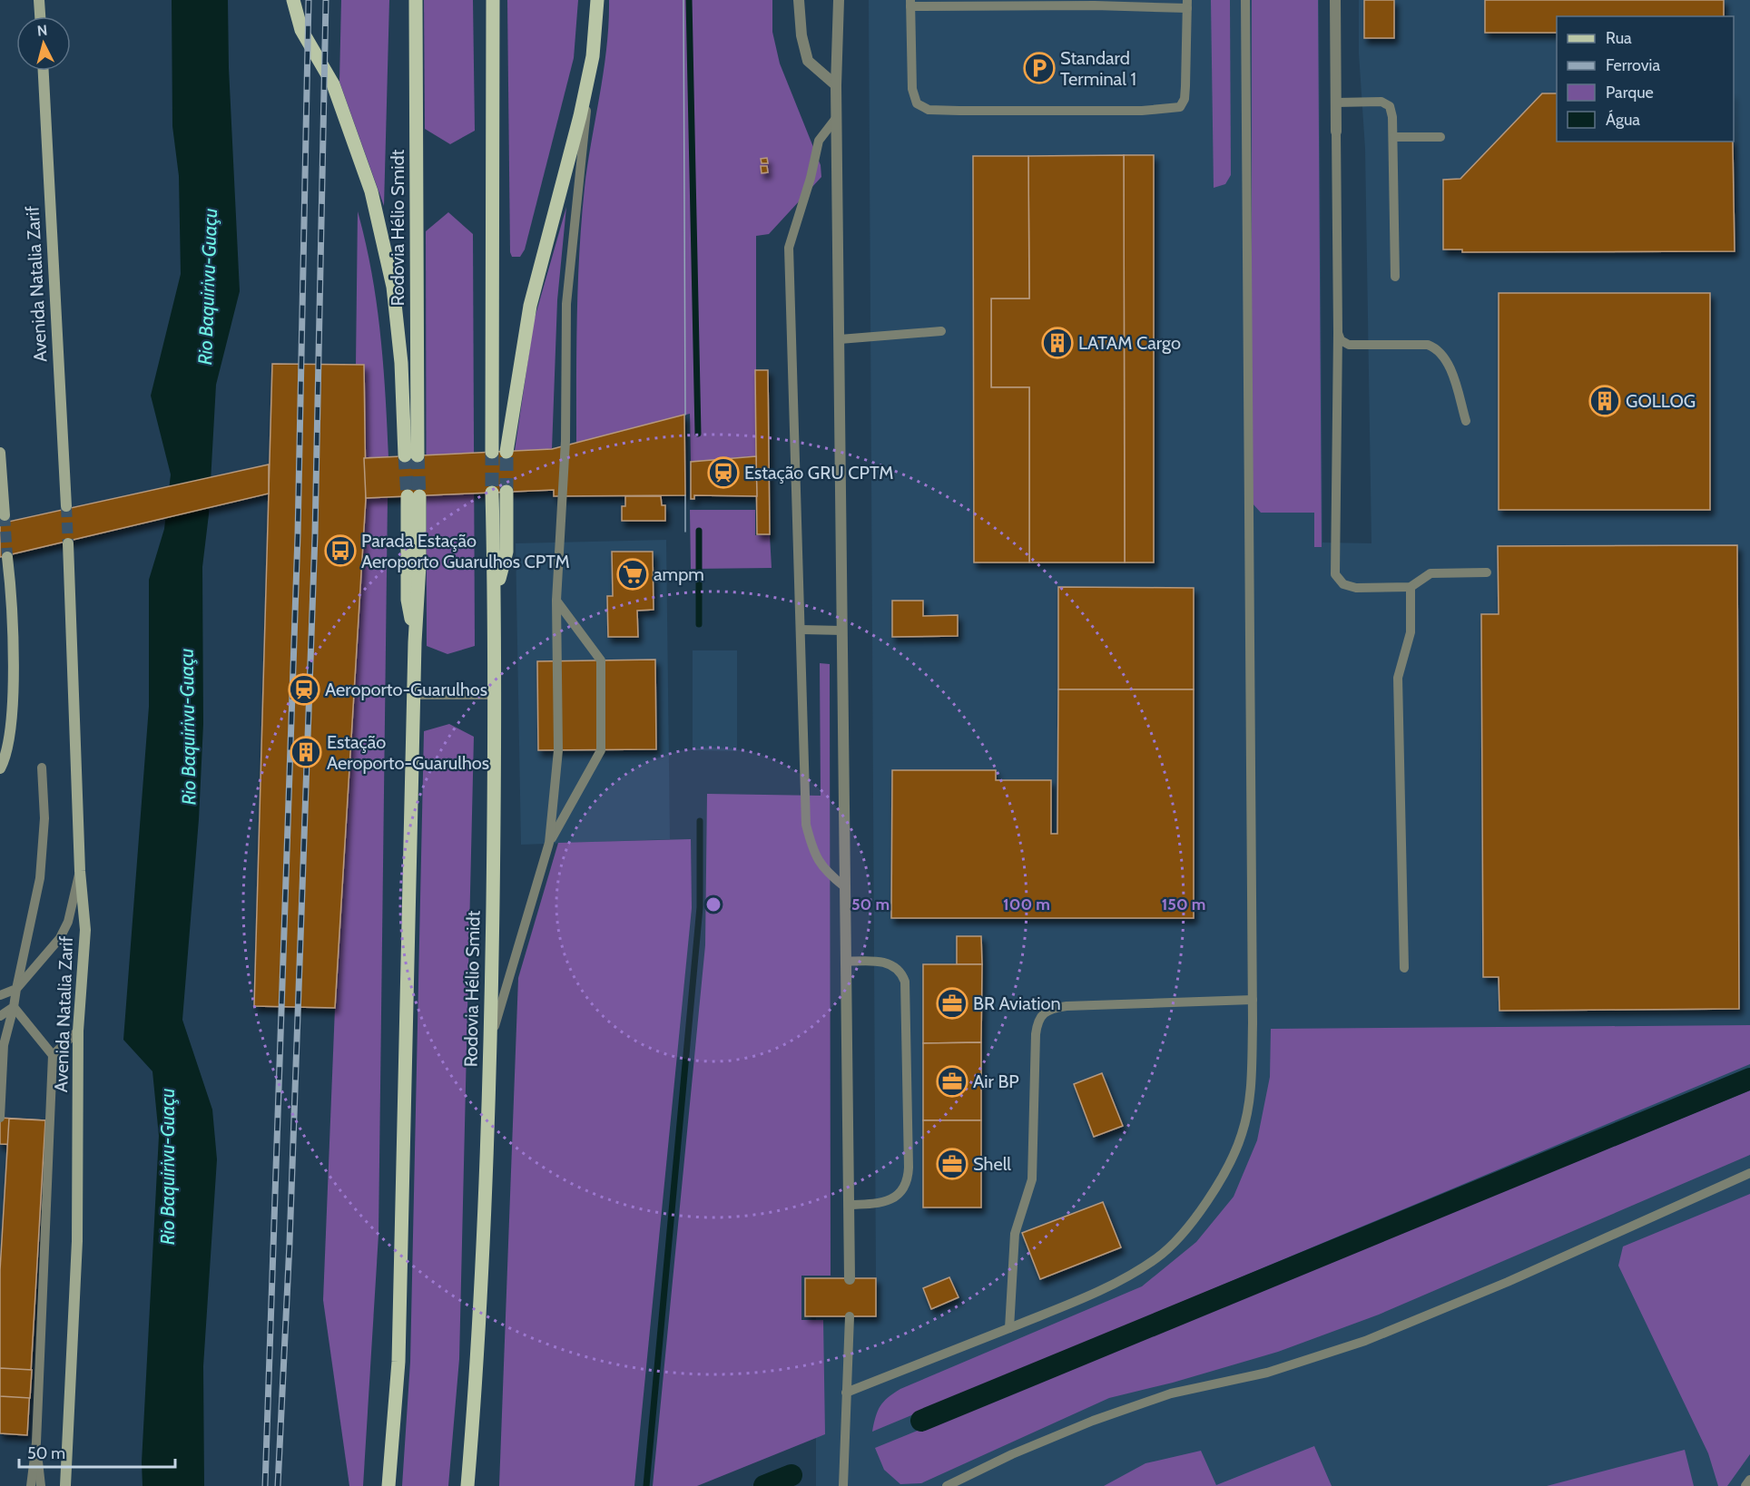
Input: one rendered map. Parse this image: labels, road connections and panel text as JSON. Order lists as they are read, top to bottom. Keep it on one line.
{"streets":{"main road":["Rodovia Hélio Smidt","Avenida Natalia Zarif"]},"water":["Rio Baquirivu-Guaçu"],"places":{"parking":["Standard Terminal 1"],"building":["LATAM Cargo","GOLLOG","Estação Aeroporto-Guarulhos"],"station":["Estação GRU CPTM","Aeroporto-Guarulhos"],"bus stop":["Parada Estação Aeroporto Guarulhos CPTM"],"supermarket":["ampm"],"office":["BR Aviation","Air BP","Shell"]},"legend":["Rua","Ferrovia","Parque","Água"],"scale_bar":"50 m","north":"top","rings":["50 m","100 m","150 m"]}
